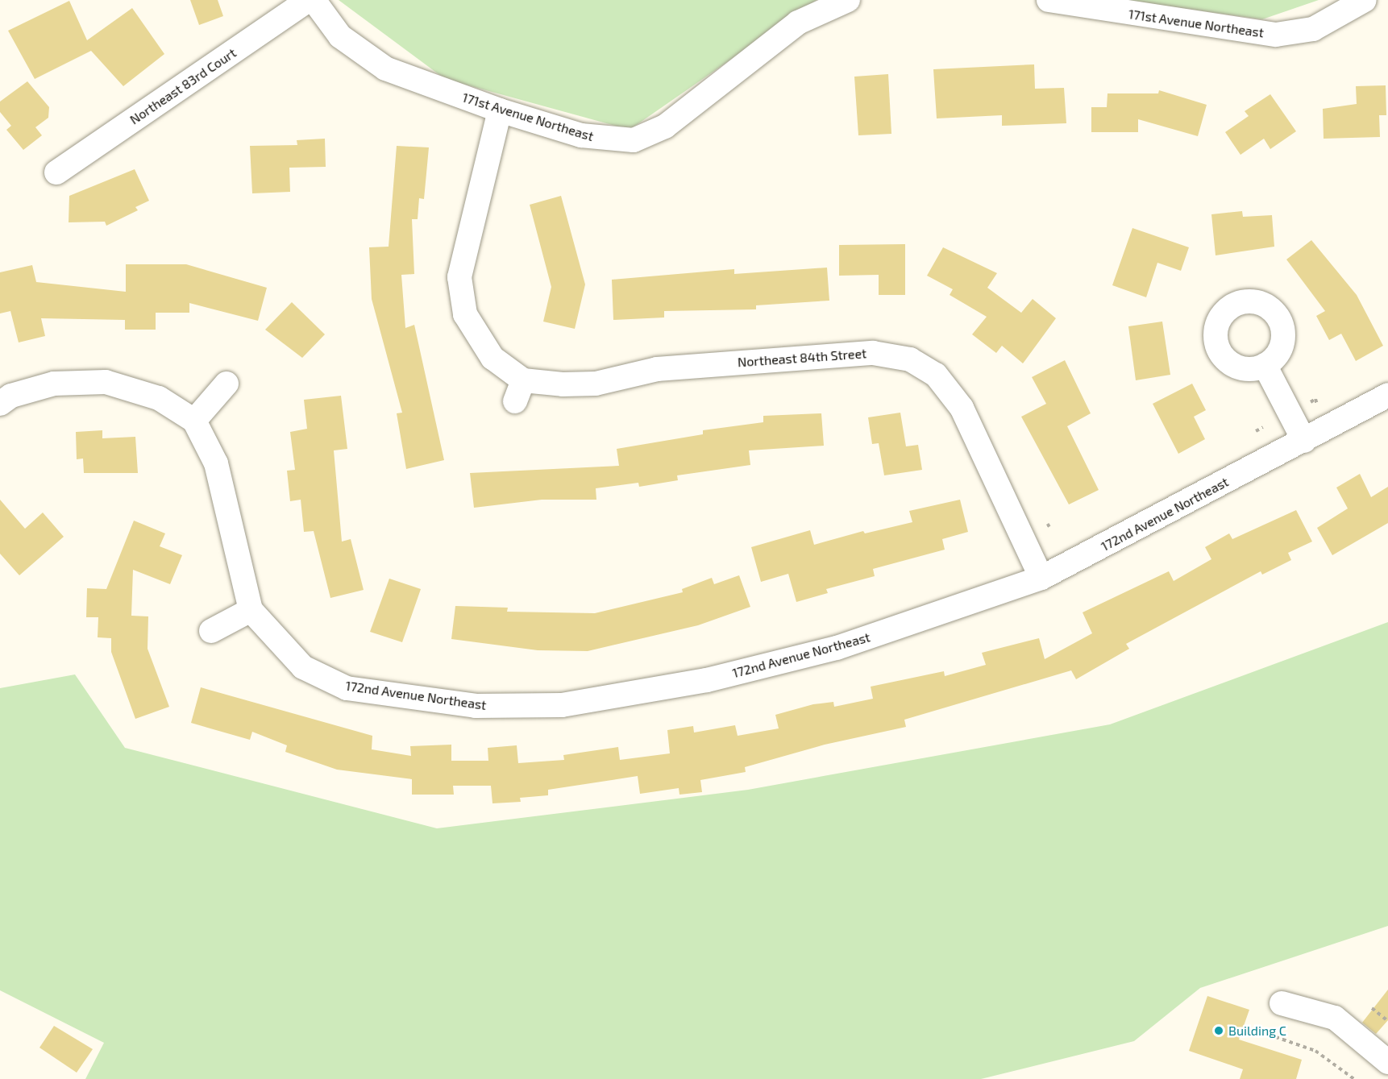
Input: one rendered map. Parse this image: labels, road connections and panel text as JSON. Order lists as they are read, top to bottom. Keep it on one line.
{"streets":{"street":["171st Avenue Northeast","Northeast 83rd Court","Northeast 84th Street","172nd Avenue Northeast"]},"crossings":[["171st Avenue Northeast","Northeast 84th Street"],["Northeast 84th Street","172nd Avenue Northeast"]],"places":["Building C"]}
